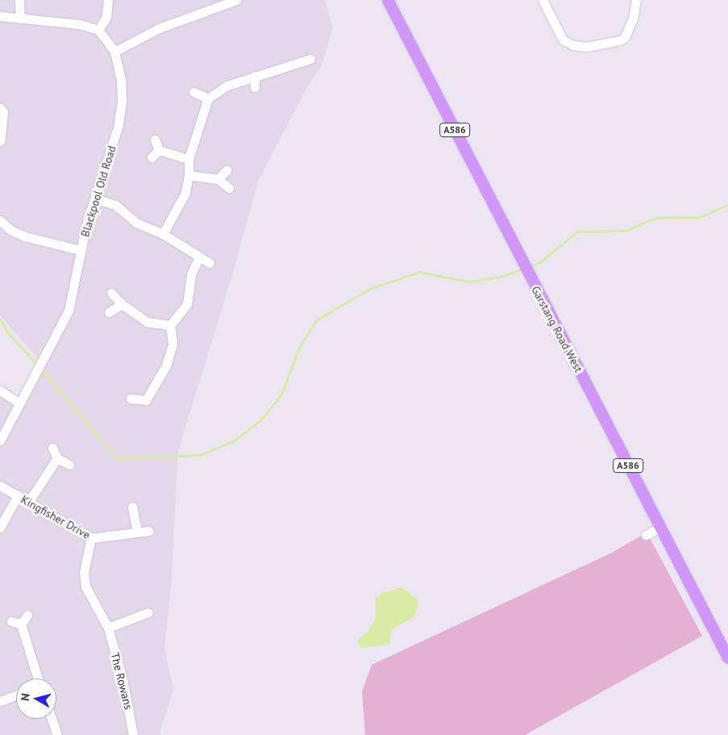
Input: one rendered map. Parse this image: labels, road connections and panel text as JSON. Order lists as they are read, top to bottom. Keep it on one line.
{"streets":{"main road":["A586","Garstang Road West"],"street":["Blackpool Old Road","Kingfisher Drive","The Rowans"]},"crossings":[["Kingfisher Drive","The Rowans"]],"north":"left"}
